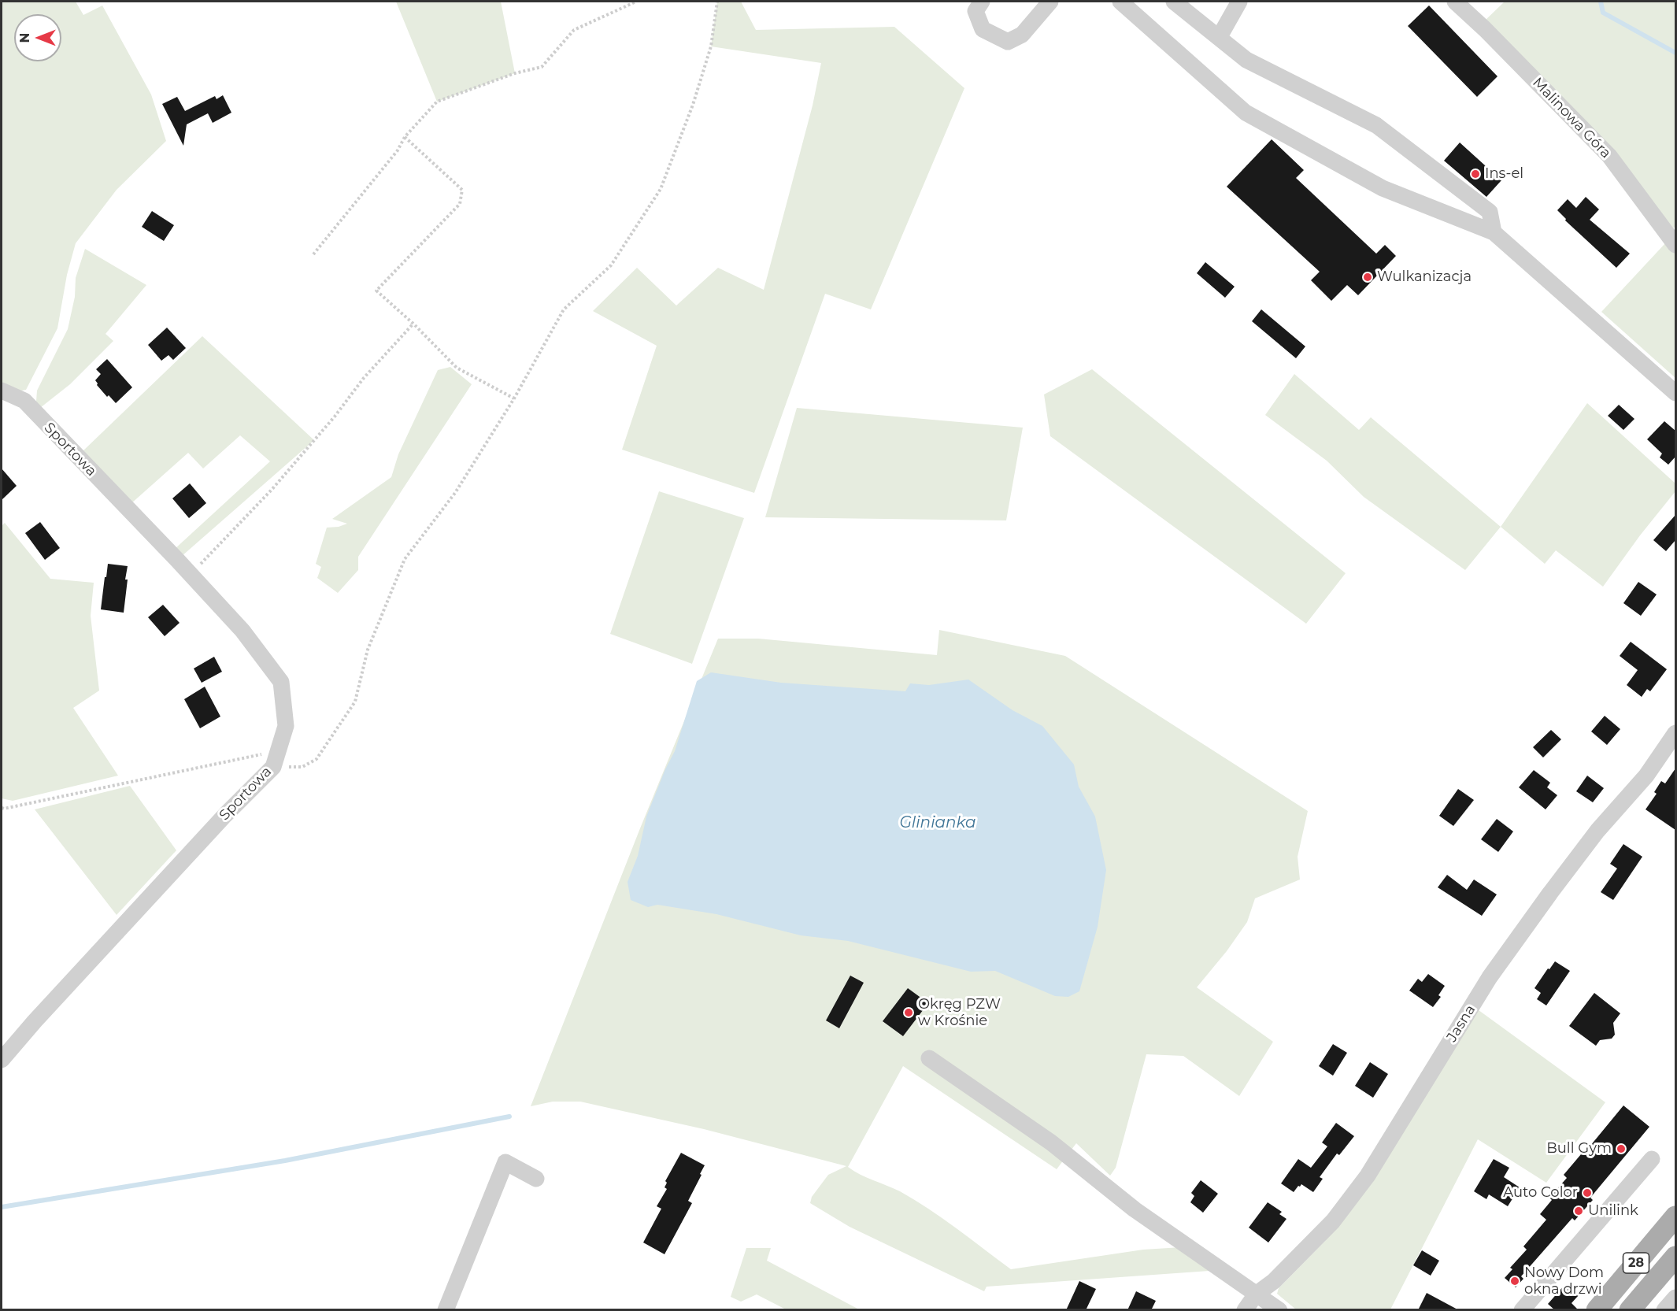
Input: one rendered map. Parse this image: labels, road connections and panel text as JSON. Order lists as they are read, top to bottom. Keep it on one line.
{"streets":{"main road":["28"],"street":["Malinowa Góra","Sportowa","Jasna"]},"water":["Glinianka"],"places":["Ins-el","Wulkanizacja","Okręg PZW w Krośnie","Bull Gym","Auto Color","Unilink","Nowy Dom okna drzwi"],"north":"left"}
